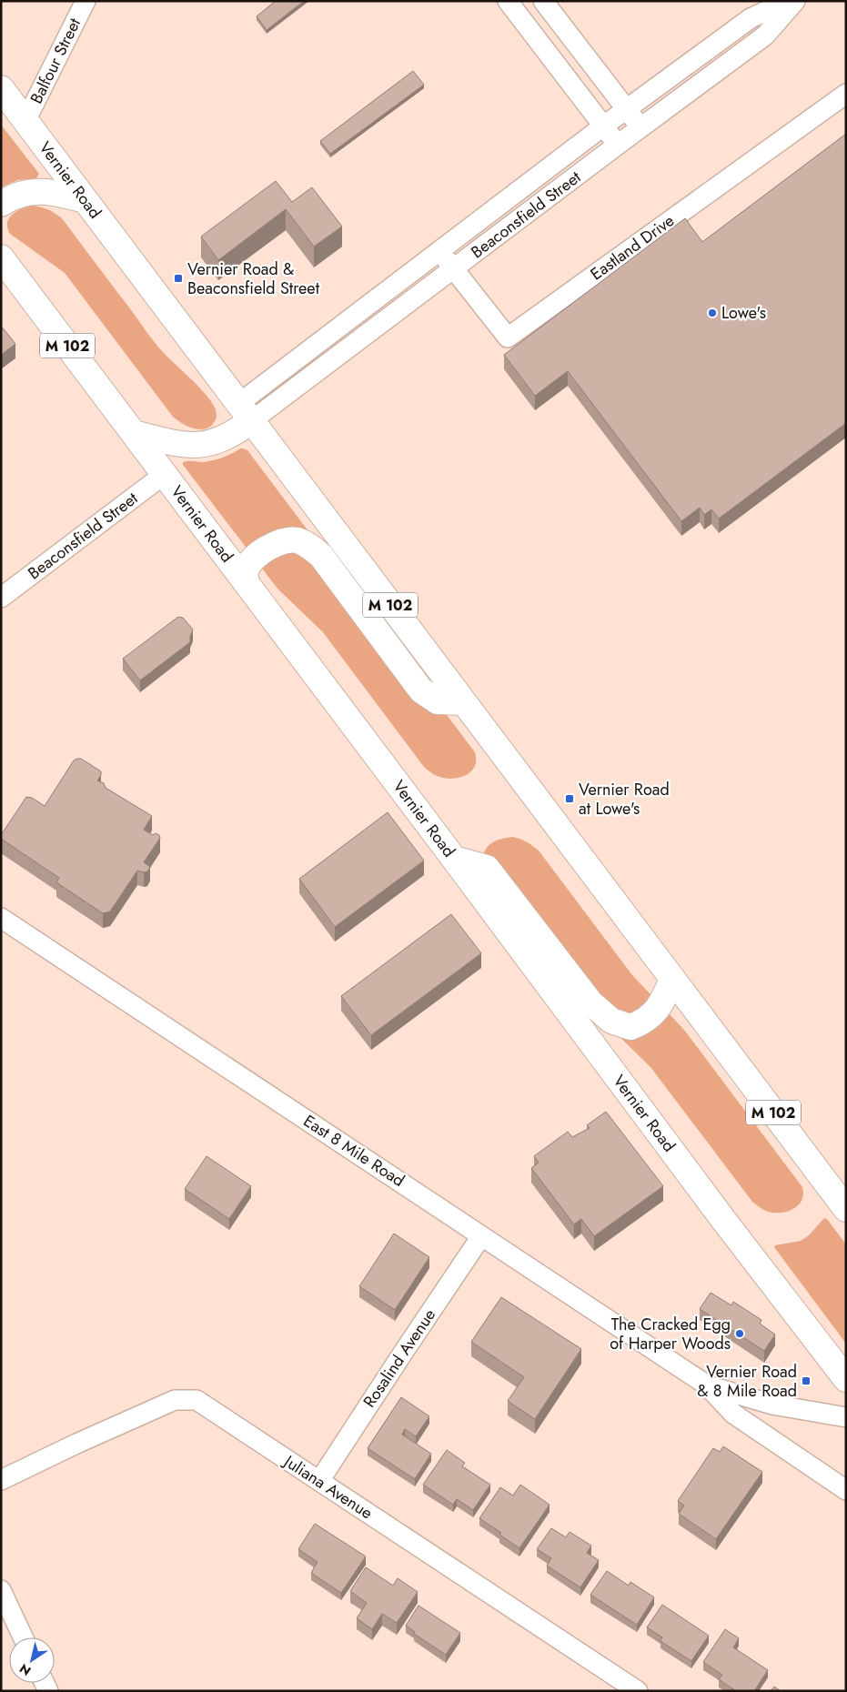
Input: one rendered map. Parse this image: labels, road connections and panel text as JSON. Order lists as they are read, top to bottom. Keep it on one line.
{"streets":{"highway":["Vernier Road","M 102"],"street":["Balfour Street","Beaconsfield Street","Eastland Drive","East 8 Mile Road","Rosalind Avenue","Juliana Avenue"]},"crossings":[["Balfour Street","Vernier Road"],["Vernier Road","Beaconsfield Street"],["Beaconsfield Street","Eastland Drive"],["East 8 Mile Road","Rosalind Avenue"],["Rosalind Avenue","Juliana Avenue"]],"places":{"transit":["Vernier Road & Beaconsfield Street","Vernier Road at Lowe's","Vernier Road & 8 Mile Road"],"other":["Lowe's","The Cracked Egg of Harper Woods"]},"north":"bottom left"}
